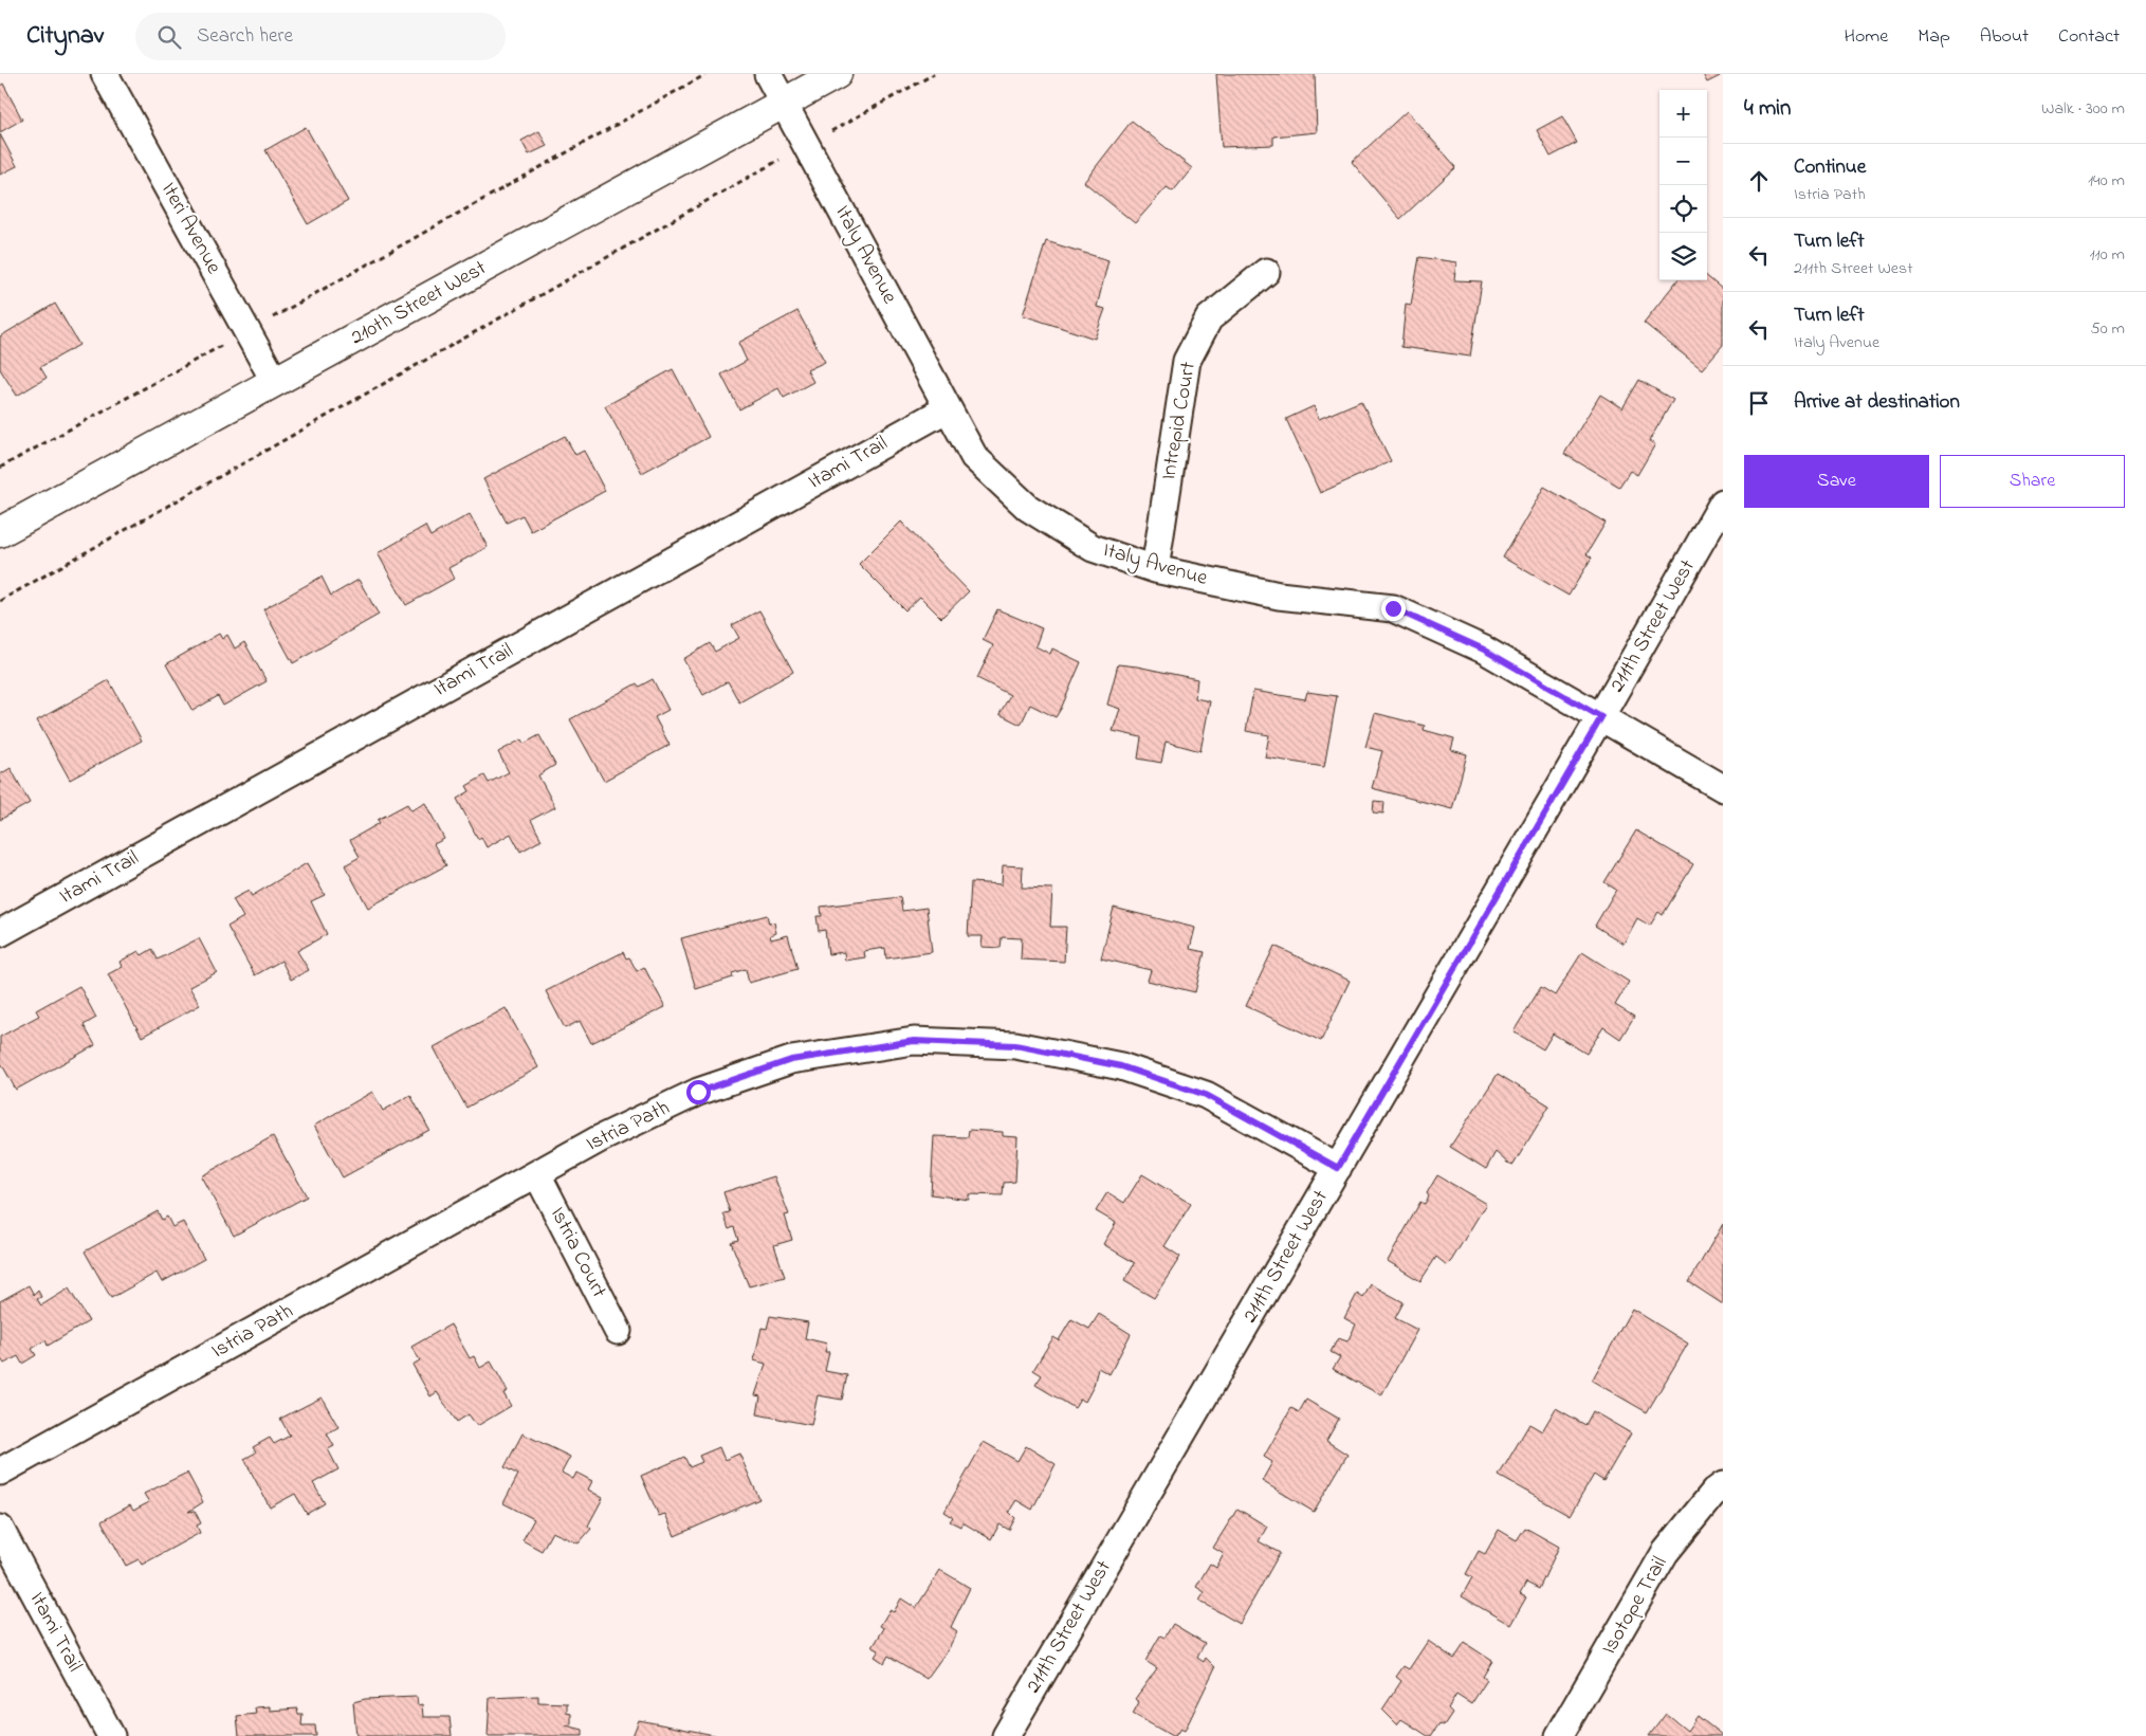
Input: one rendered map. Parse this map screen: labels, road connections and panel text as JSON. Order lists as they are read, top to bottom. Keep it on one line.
{"streets":{"street":["Iteri Avenue","Italy Avenue","210th Street West","Intrepid Court","Itami Trail","211th Street West","Istria Path","Istria Court","Isotope Trail"]},"crossings":[["Iteri Avenue","210th Street West"],["Italy Avenue","210th Street West"],["Italy Avenue","Intrepid Court"],["Italy Avenue","Itami Trail"],["Italy Avenue","211th Street West"],["211th Street West","Istria Path"],["Istria Path","Istria Court"]],"page":{"header":"Citynav","search":"Search here","nav":["Home","Map","About","Contact"],"heading":["4 min","Walk · 300 m"],"map_buttons":["+","−"],"list":[["Continue","Istria Path","140 m"],["Turn left","211th Street West","110 m"],["Turn left","Italy Avenue","50 m"],"Arrive at destination"],"buttons":["Save","Share"]}}
